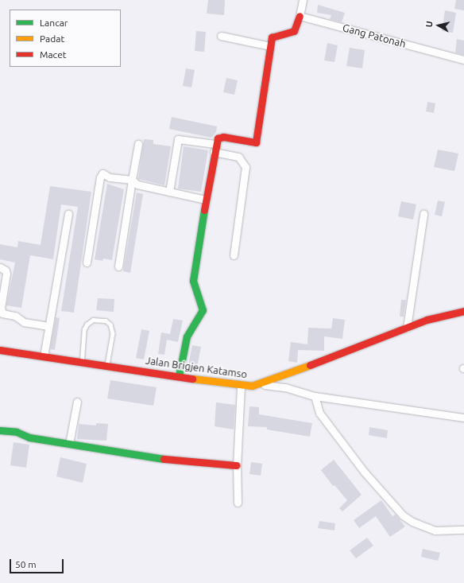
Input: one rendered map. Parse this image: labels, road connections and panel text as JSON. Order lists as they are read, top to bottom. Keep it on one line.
{"streets":{"street":["Gang Patonah","Jalan Brigjen Katamso"]},"legend":["Lancar","Padat","Macet"],"scale_bar":"50 m","north":"left"}
